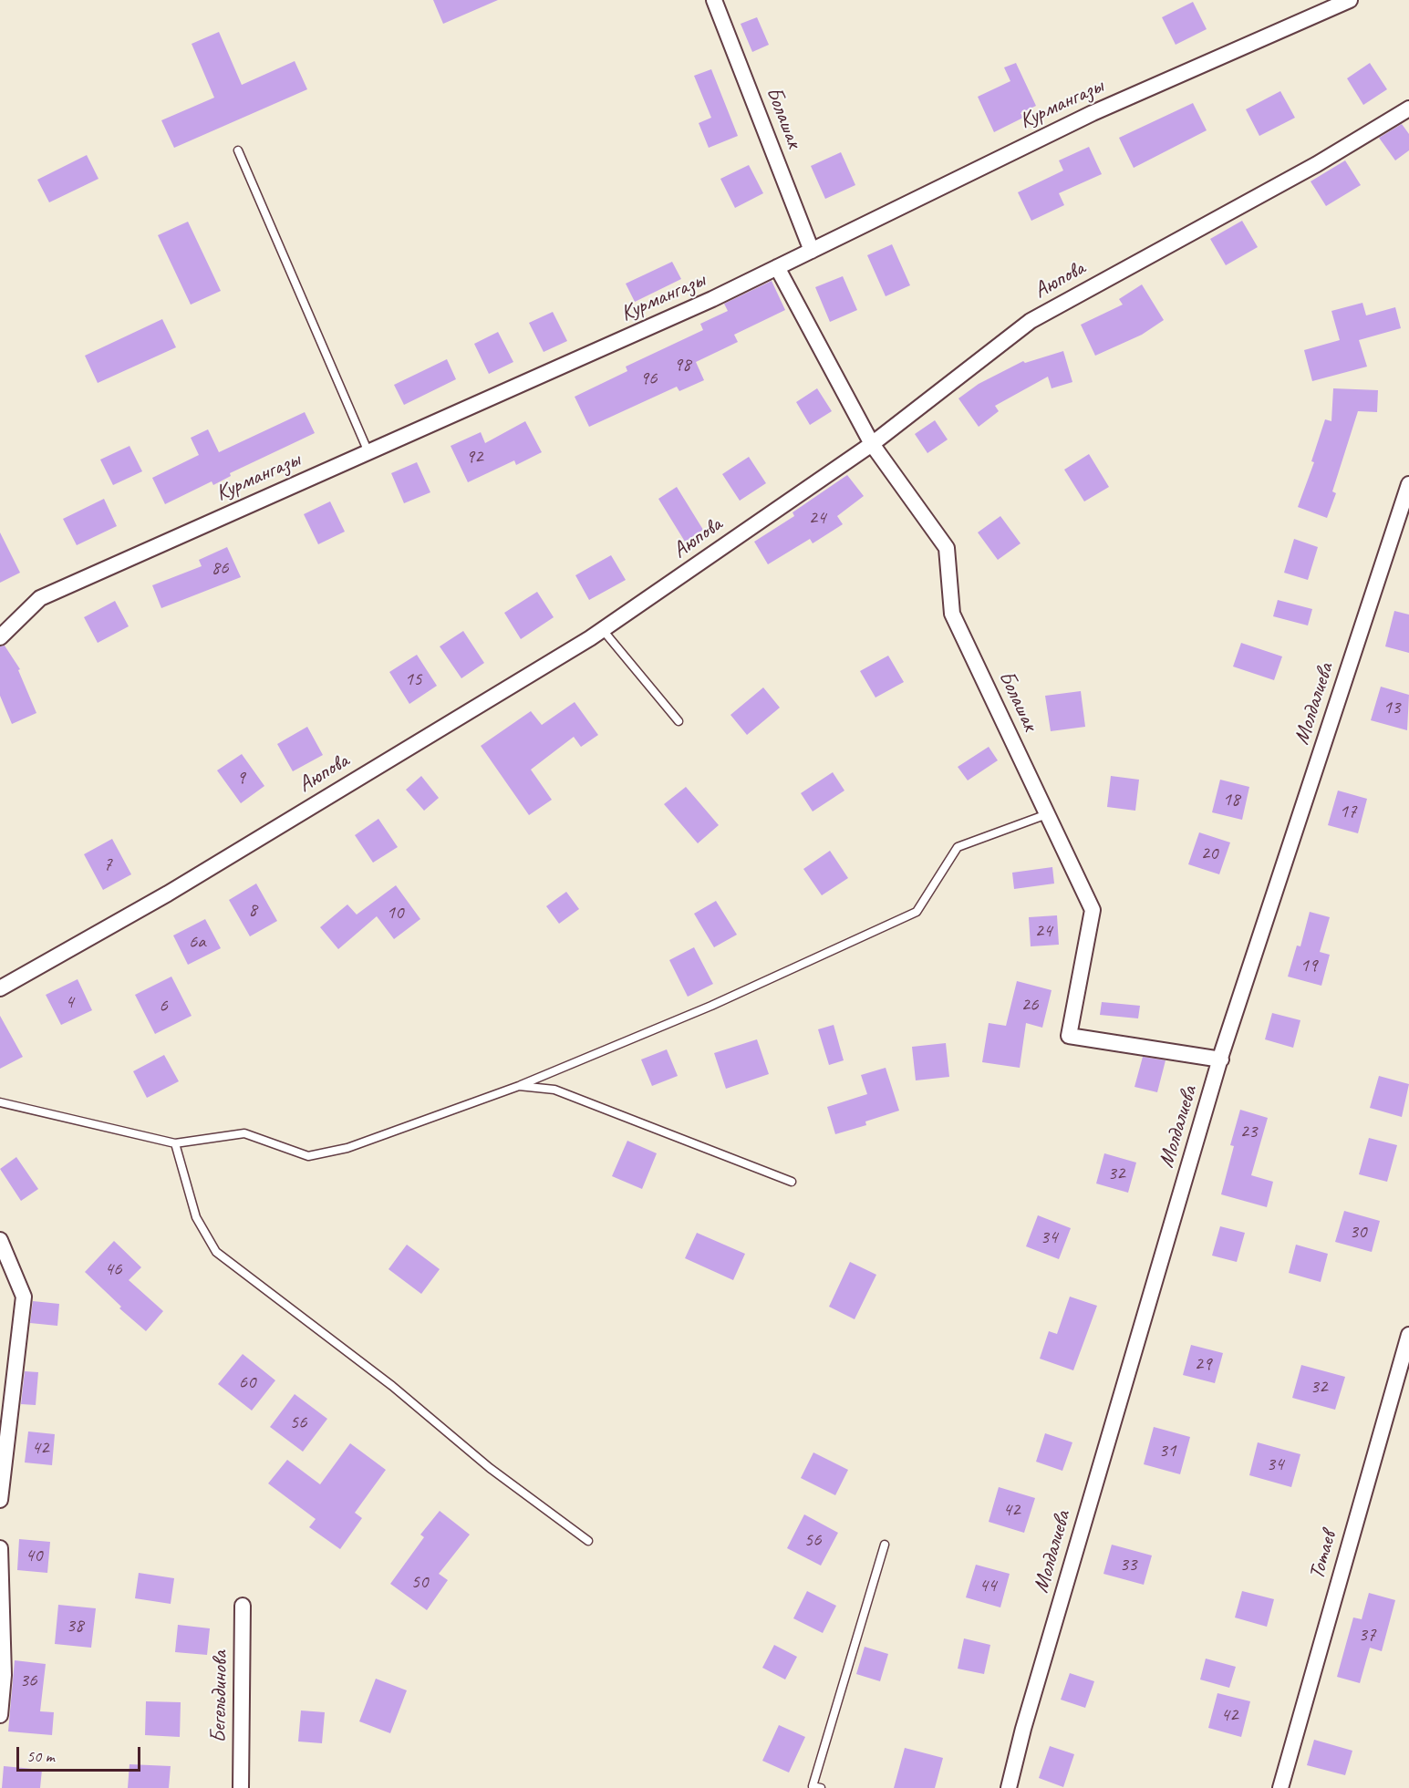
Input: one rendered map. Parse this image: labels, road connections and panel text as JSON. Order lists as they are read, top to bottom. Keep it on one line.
{"streets":{"street":["Курмангазы","Болашак","Аюпова","Молдалиева","Тотаев","Бегельдинова"]},"crossings":[["Курмангазы","Болашак"],["Болашак","Аюпова"],["Болашак","Молдалиева"]],"house_numbers":["98","96","92","24","86","15","13","9","18","17","20","7","8","10","24","6а","19","4","26","6","23","32","30","34","46","29","60","32","56","42","31","34","42","56","40","33","50","44","38","37","36","42"],"scale_bar":"50 m"}
